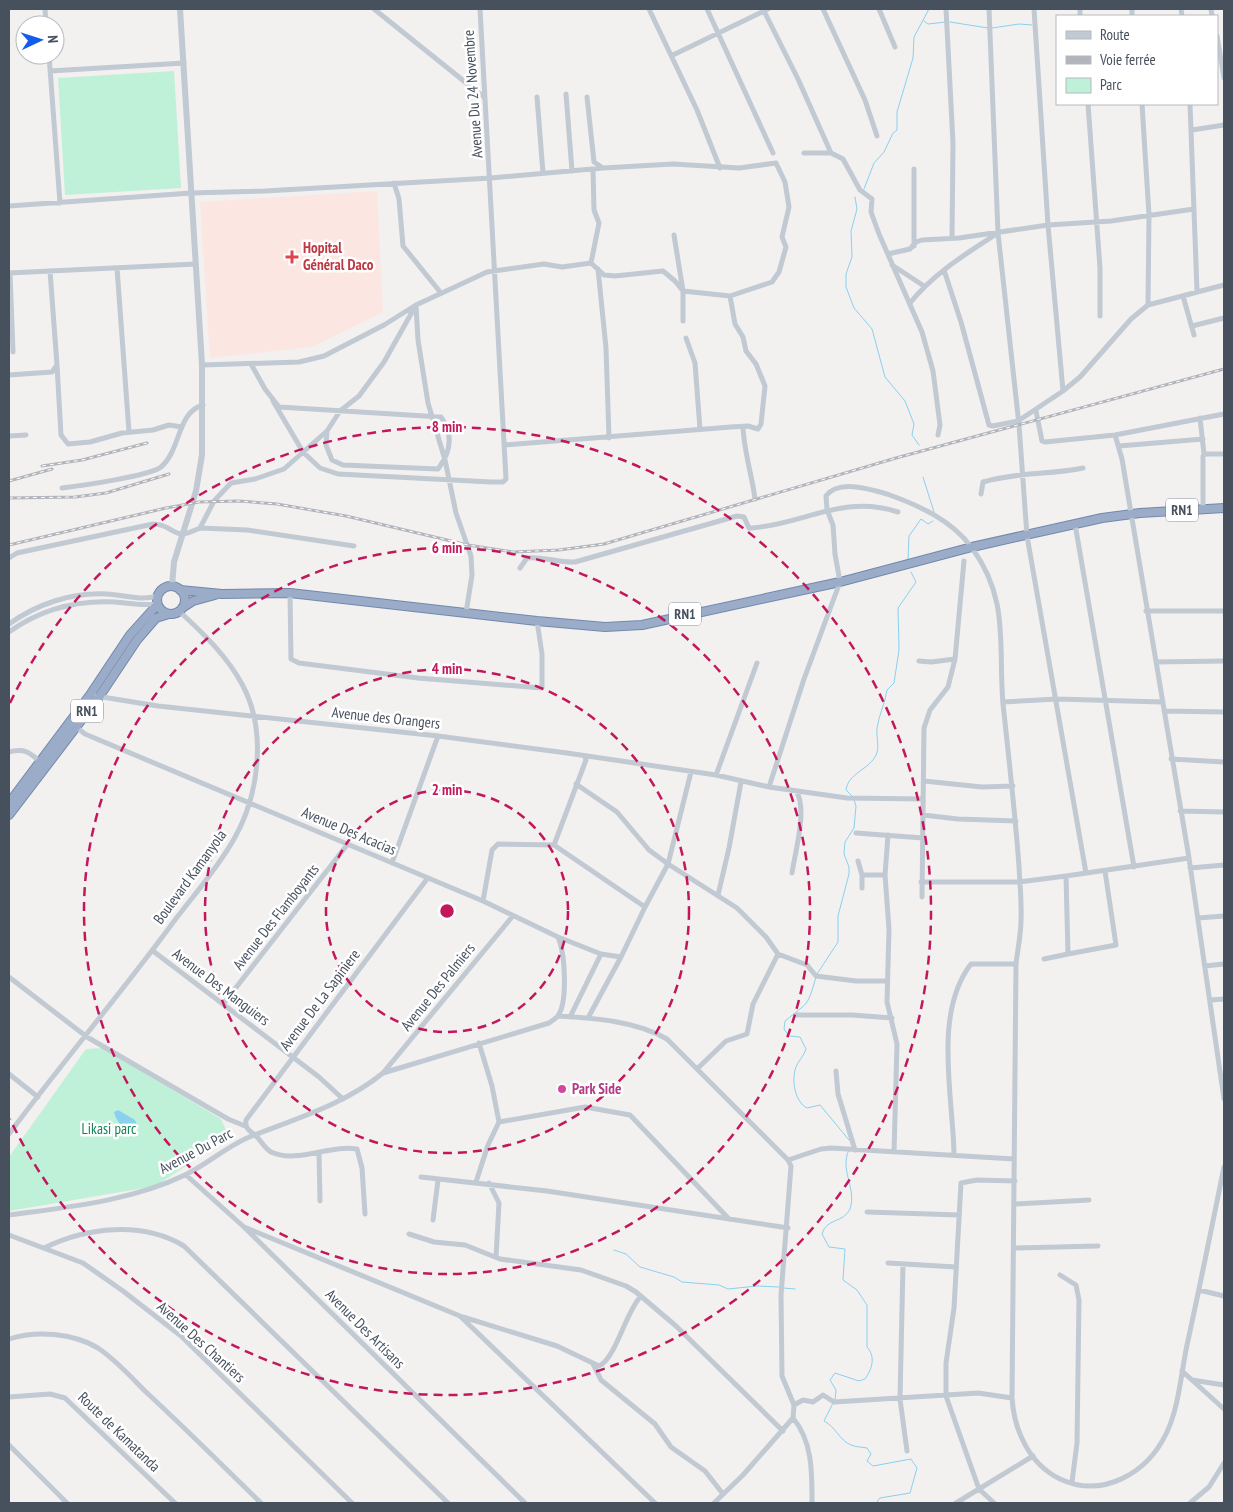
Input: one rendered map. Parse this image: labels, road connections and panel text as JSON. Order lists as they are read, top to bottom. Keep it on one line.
{"streets":{"highway":["RN1"],"street":["Avenue Du 24 Novembre","Avenue des Orangers","Avenue Des Acacias","Boulevard Kamanyola","Avenue Des Flamboyants","Avenue Des Manguiers","Avenue Des Palmiers","Avenue De La Sapiniere","Avenue Du Parc","Avenue Des Artisans","Avenue Des Chantiers","Route de Kamatanda"]},"crossings":[["RN1","Avenue des Orangers"],["RN1","Avenue Des Acacias"],["RN1","Boulevard Kamanyola"],["Avenue des Orangers","Boulevard Kamanyola"],["Avenue Des Acacias","Boulevard Kamanyola"],["Avenue Des Acacias","Avenue Des Flamboyants"],["Avenue Des Acacias","Avenue Des Palmiers"],["Avenue Des Acacias","Avenue De La Sapiniere"],["Boulevard Kamanyola","Avenue Des Manguiers"],["Avenue Des Flamboyants","Avenue Des Manguiers"],["Avenue Des Manguiers","Avenue De La Sapiniere"],["Avenue Des Manguiers","Avenue Du Parc"],["Avenue Des Palmiers","Avenue Du Parc"],["Avenue Du Parc","Avenue Des Artisans"]],"parks":["Likasi parc"],"places":{"health":["Hopital Général Daco"],"other":["Park Side"]},"legend":["Route","Voie ferrée","Parc"],"north":"right","rings":["8 min","6 min","4 min","2 min"]}
